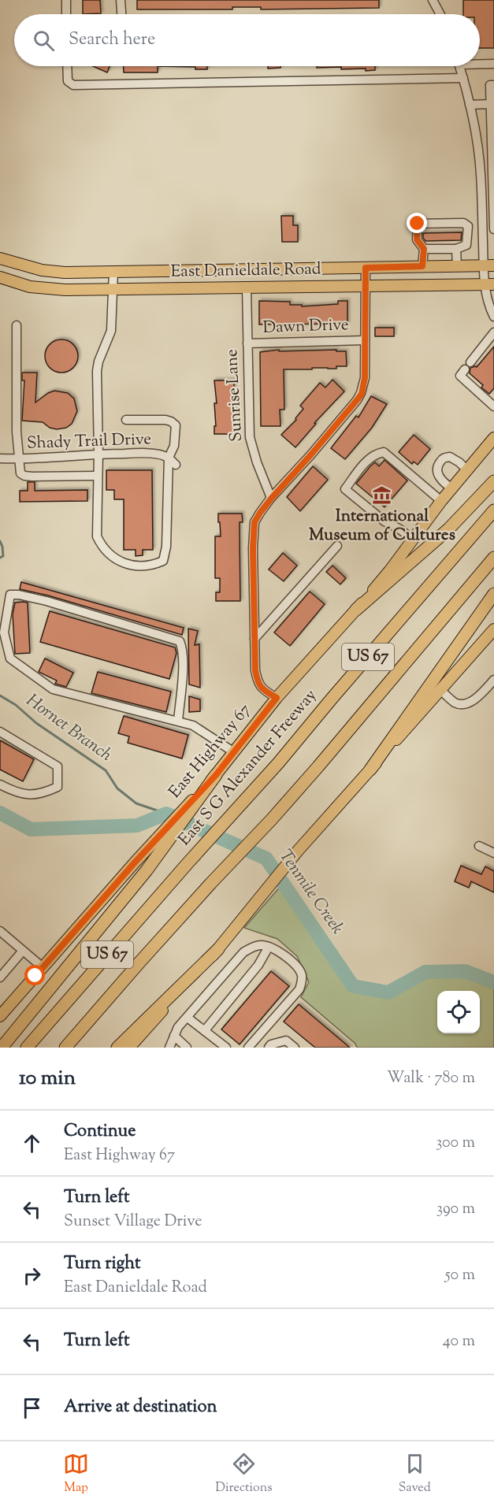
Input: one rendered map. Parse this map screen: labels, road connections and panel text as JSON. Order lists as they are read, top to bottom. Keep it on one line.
{"streets":{"highway":["US 67","East S G Alexander Freeway"],"main road":["East Danieldale Road","East Highway 67"],"street":["Dawn Drive","Sunrise Lane","Shady Trail Drive"]},"crossings":[["East Danieldale Road","Sunrise Lane"],["Dawn Drive","Sunrise Lane"]],"water":["Hornet Branch","Tenmile Creek"],"places":{"museum":["International Museum of Cultures"]},"page":{"search":"Search here","heading":["10 min","Walk · 780 m"],"list":[["Continue","East Highway 67","300 m"],["Turn left","Sunset Village Drive","390 m"],["Turn right","East Danieldale Road","50 m"],["Turn left","40 m"],"Arrive at destination"],"nav":["Map","Directions","Saved"]}}
